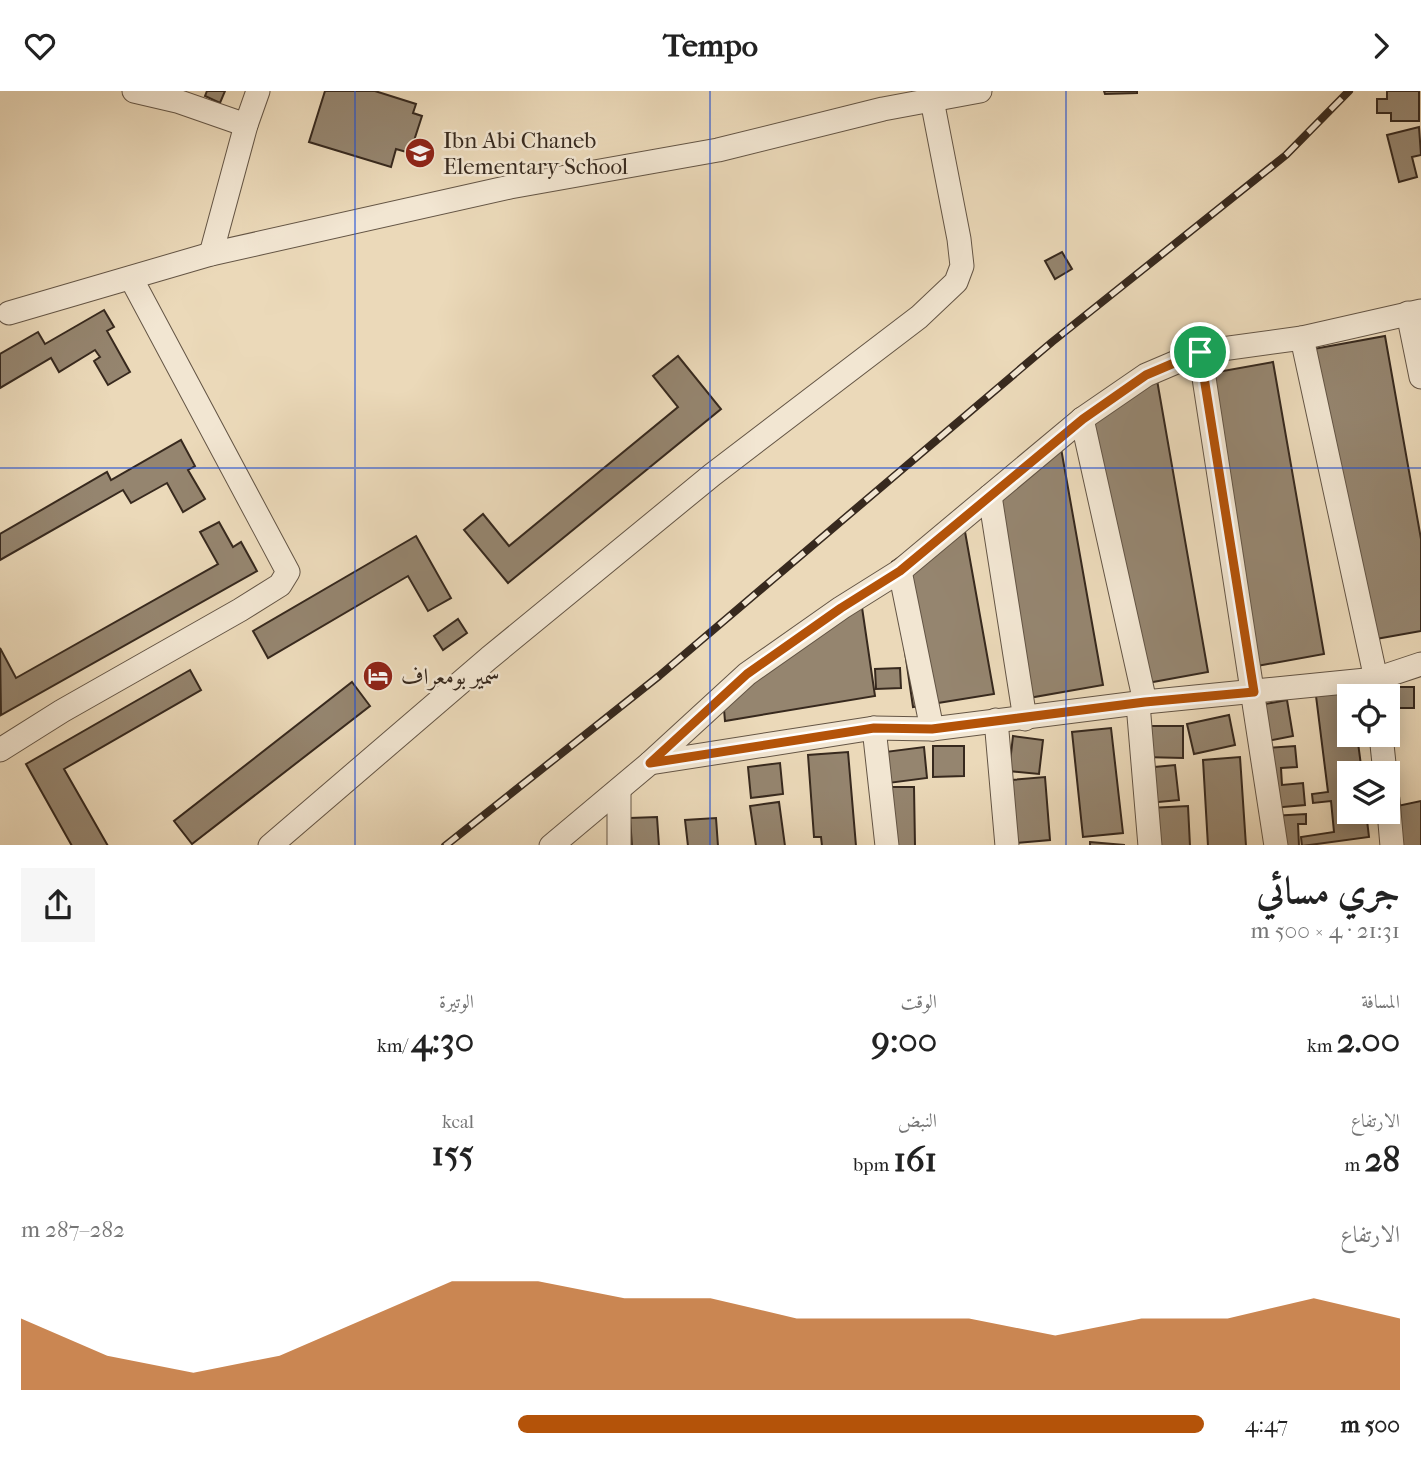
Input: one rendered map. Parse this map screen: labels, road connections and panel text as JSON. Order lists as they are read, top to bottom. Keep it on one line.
{"places":{"school or university":["Ibn Abi Chaneb Elementary School"],"hotel":["سمير بومعراف"]},"page":{"header":"Tempo","heading":["جري مسائي","21:31 · 4 × 500 m"],"stats":[["المسافة","2.00 km"],["الوقت","9:00"],["الوتيرة","4:30 /km"],["الارتفاع","28 m"],["النبض","161 bpm"],["kcal","155"]],"chart":["الارتفاع","282–287 m"],"list":[{"name":"500 m","note":"4:47"}]}}
